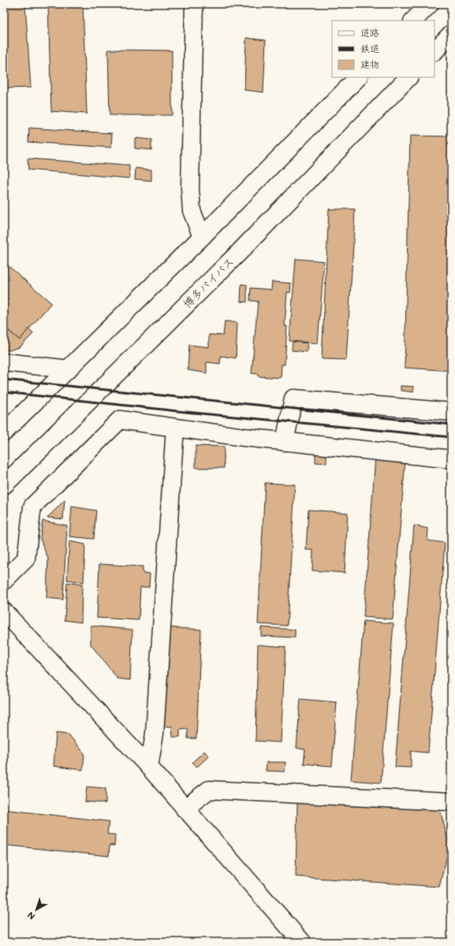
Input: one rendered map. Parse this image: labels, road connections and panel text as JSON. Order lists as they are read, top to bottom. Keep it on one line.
{"streets":{"main road":["博多バイパス"]},"legend":["道路","鉄道","建物"],"north":"bottom left"}
